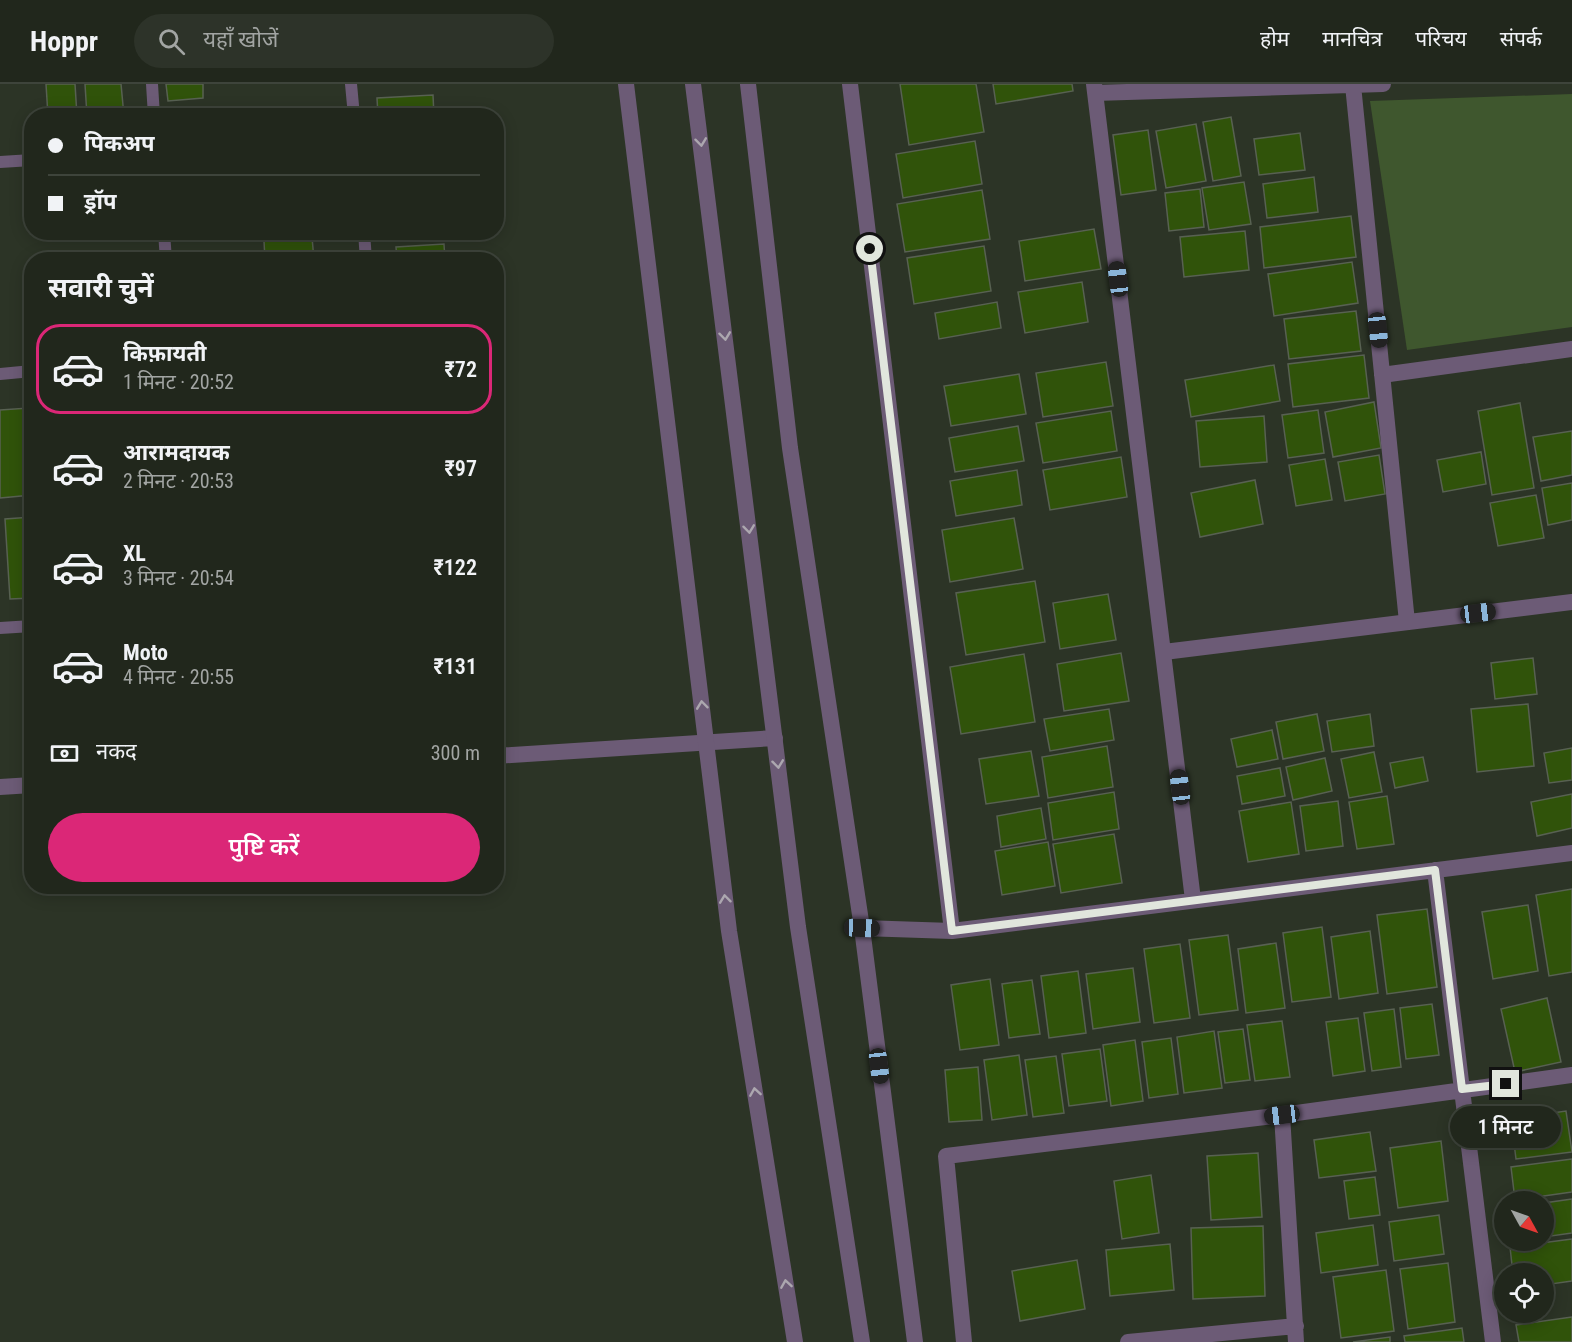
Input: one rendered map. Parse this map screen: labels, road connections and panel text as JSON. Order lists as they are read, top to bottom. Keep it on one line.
{"north":"bottom right","page":{"header":"Hoppr","search":"यहाँ खोजें","nav":["होम","मानचित्र","परिचय","संपर्क"],"banner":["पिकअप","ड्रॉप"],"heading":"सवारी चुनें","list":[{"name":"किफ़ायती","note":"1 मिनट · 20:52","value":"₹72"},{"name":"आरामदायक","note":"2 मिनट · 20:53","value":"₹97"},{"name":"XL","note":"3 मिनट · 20:54","value":"₹122"},{"name":"Moto","note":"4 मिनट · 20:55","value":"₹131"}],"pay":["नकद","300 m"],"buttons":"पुष्टि करें","bubble":"1 मिनट"}}
